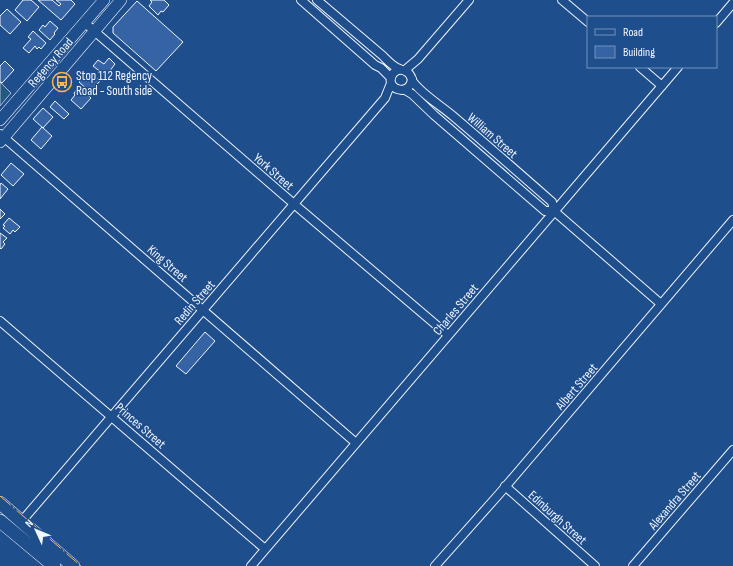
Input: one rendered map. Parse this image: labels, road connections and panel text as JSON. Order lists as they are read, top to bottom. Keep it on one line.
{"streets":{"main road":["Regency Road"],"street":["William Street","York Street","King Street","Redin Street","Charles Street","Albert Street","Princes Street","Alexandra Street","Edinburgh Street"]},"crossings":[["Regency Road","York Street"],["Regency Road","King Street"],["William Street","Redin Street"],["William Street","Charles Street"],["William Street","Albert Street"],["York Street","Redin Street"],["York Street","Charles Street"],["King Street","Redin Street"],["King Street","Charles Street"],["Redin Street","Princes Street"],["Charles Street","Princes Street"],["Albert Street","Edinburgh Street"]],"places":{"bus stop":["Stop 112 Regency Road - South side"]},"legend":["Road","Building"],"north":"top left"}
